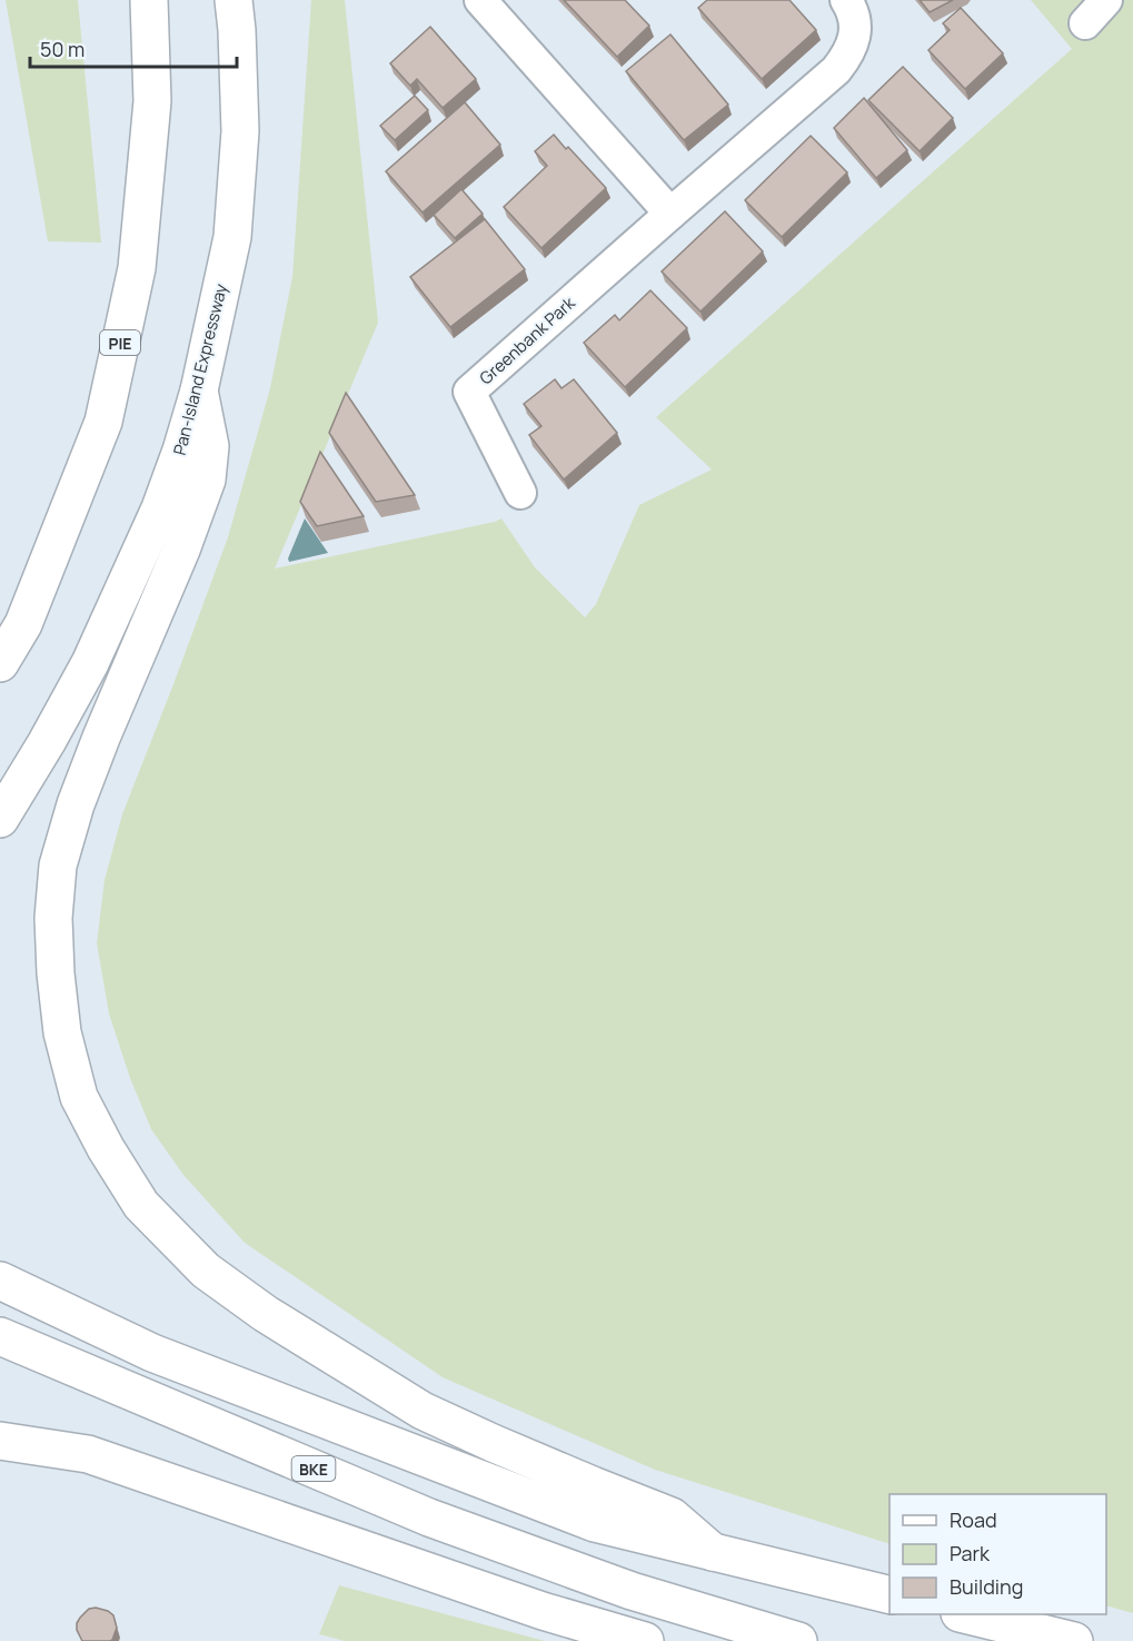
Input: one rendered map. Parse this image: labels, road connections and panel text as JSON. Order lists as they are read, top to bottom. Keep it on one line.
{"streets":{"highway":["PIE","Pan-Island Expressway","BKE"],"street":["Greenbank Park"]},"legend":["Road","Park","Building"],"scale_bar":"50 m"}
